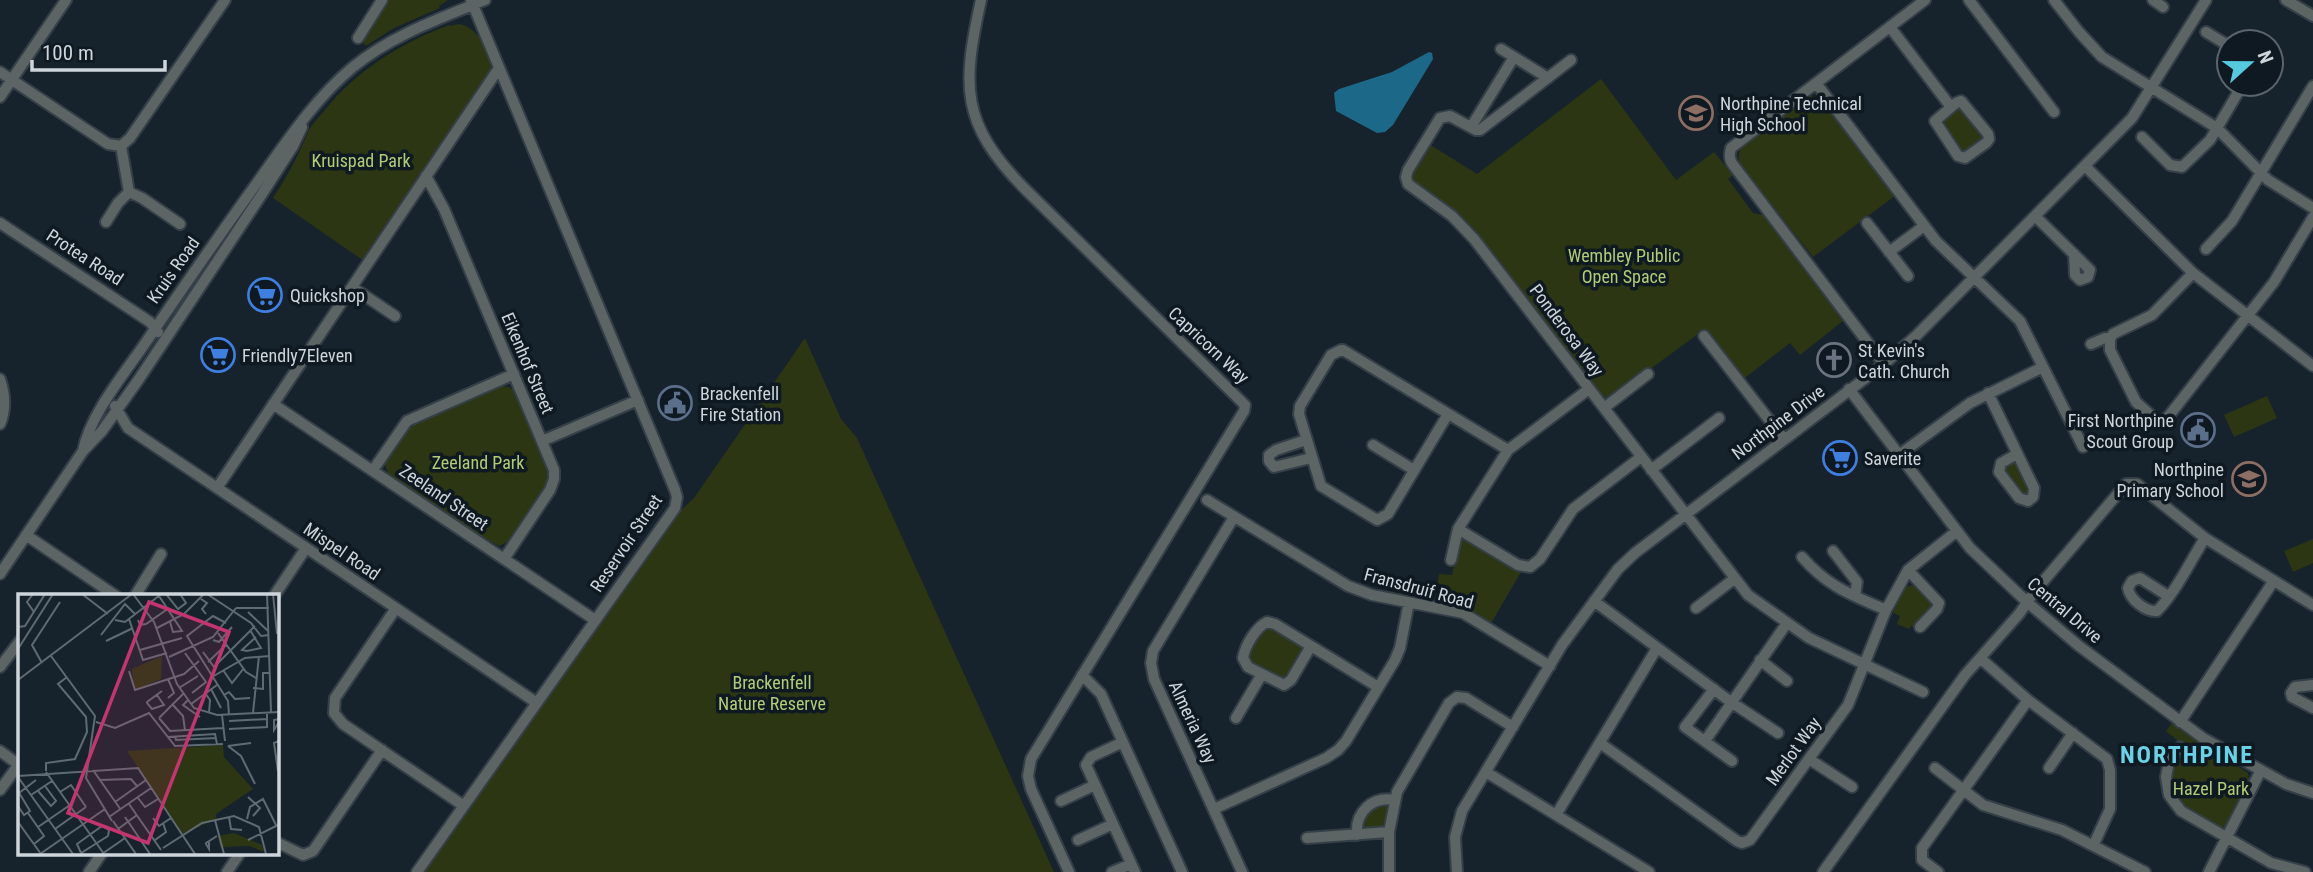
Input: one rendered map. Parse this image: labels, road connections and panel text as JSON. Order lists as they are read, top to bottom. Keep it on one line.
{"streets":{"street":["Protea Road","Kruis Road","Ponderosa Way","Capricorn Way","Eikenhof Street","Northpine Drive","Zeeland Street","Reservoir Street","Mispel Road","Fransdruif Road","Central Drive","Almeria Way","Merlot Way"]},"crossings":[["Protea Road","Kruis Road"],["Kruis Road","Reservoir Street"],["Kruis Road","Mispel Road"],["Ponderosa Way","Northpine Drive"],["Ponderosa Way","Merlot Way"],["Eikenhof Street","Zeeland Street"],["Northpine Drive","Fransdruif Road"],["Northpine Drive","Central Drive"],["Zeeland Street","Reservoir Street"],["Reservoir Street","Mispel Road"],["Fransdruif Road","Almeria Way"],["Central Drive","Merlot Way"]],"districts":["NORTHPINE"],"parks":["Kruispad Park","Wembley Public Open Space","Zeeland Park","Brackenfell Nature Reserve","Hazel Park"],"places":{"school or university":["Northpine Technical High School","Northpine Primary School"],"supermarket":["Quickshop","Friendly7Eleven","Saverite"],"church":["St Kevin's Cath. Church"],"public building":["Brackenfell Fire Station","First Northpine Scout Group"]},"scale_bar":"100 m","north":"right"}
